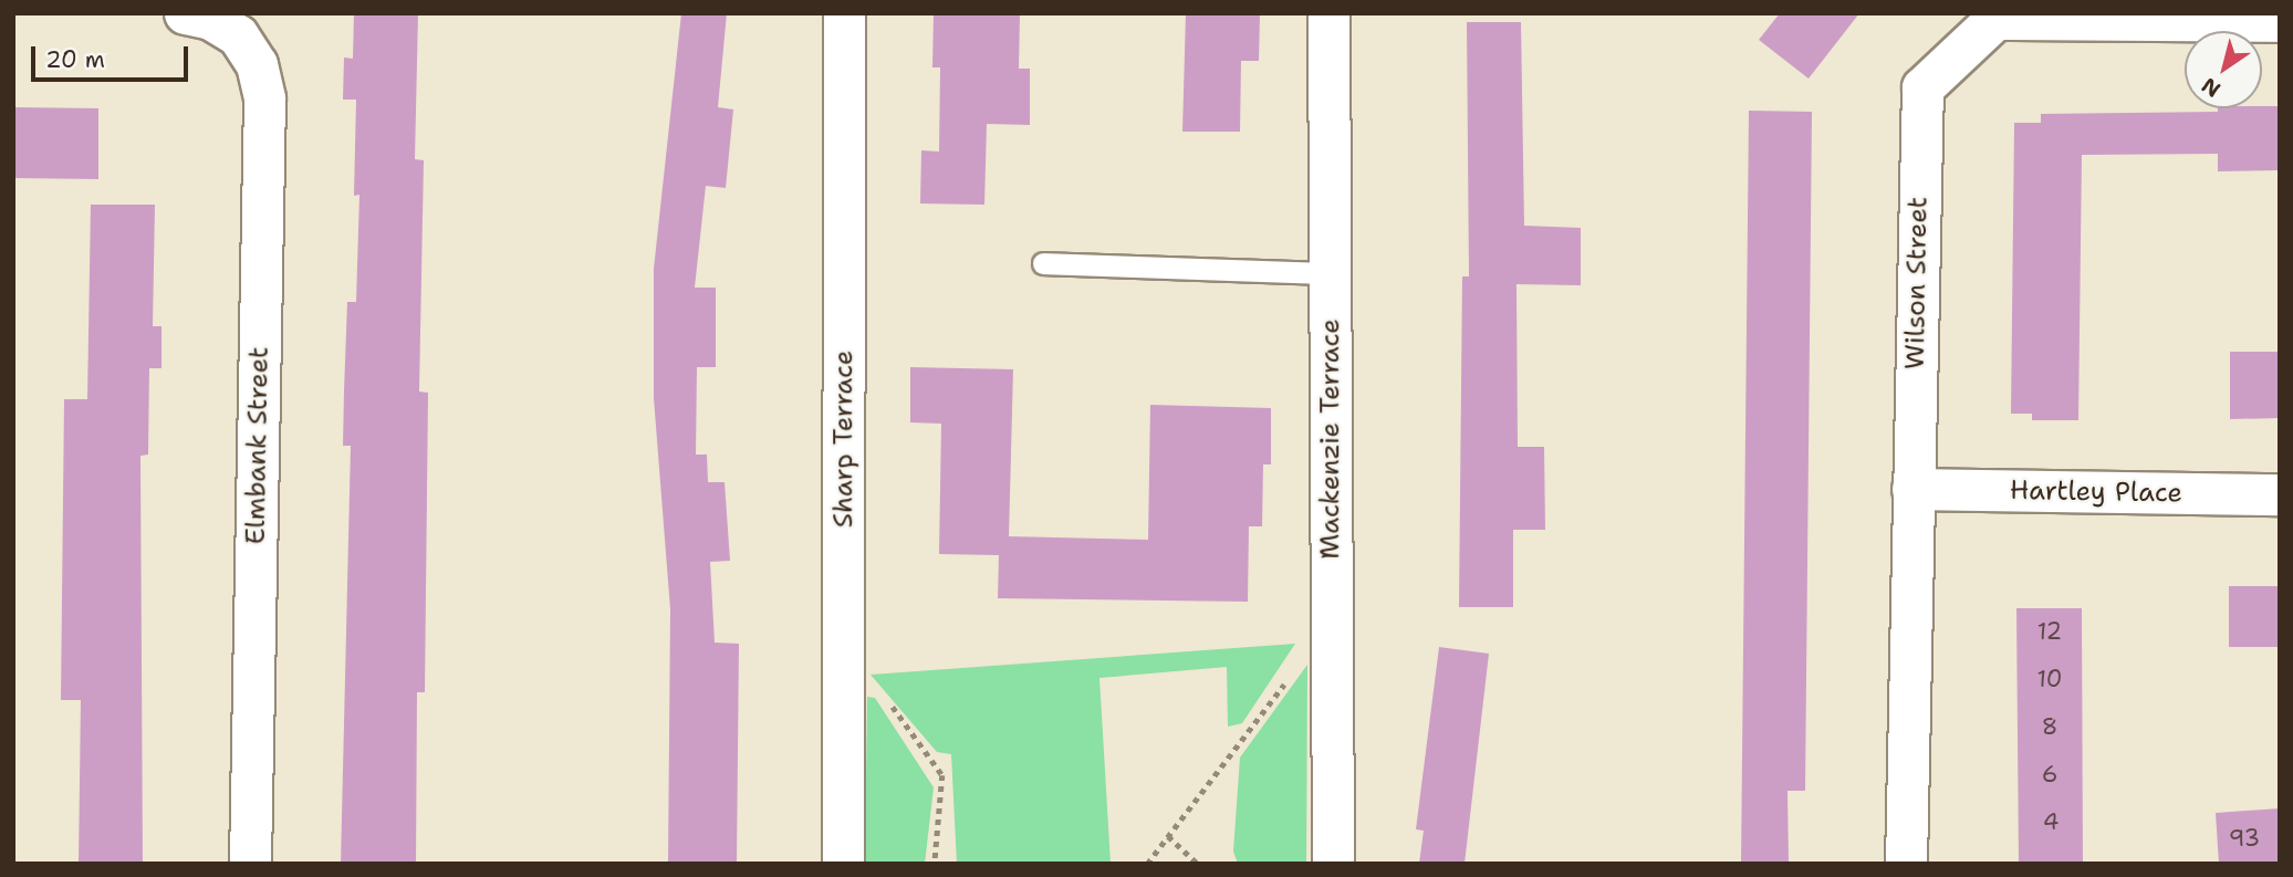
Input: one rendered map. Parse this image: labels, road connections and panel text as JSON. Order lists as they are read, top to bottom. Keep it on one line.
{"streets":{"street":["Wilson Street","Sharp Terrace","Mackenzie Terrace","Elmbank Street","Hartley Place"]},"crossings":[["Wilson Street","Hartley Place"]],"house_numbers":["12","10","8","6","4","93"],"scale_bar":"20 m","north":"bottom left"}
